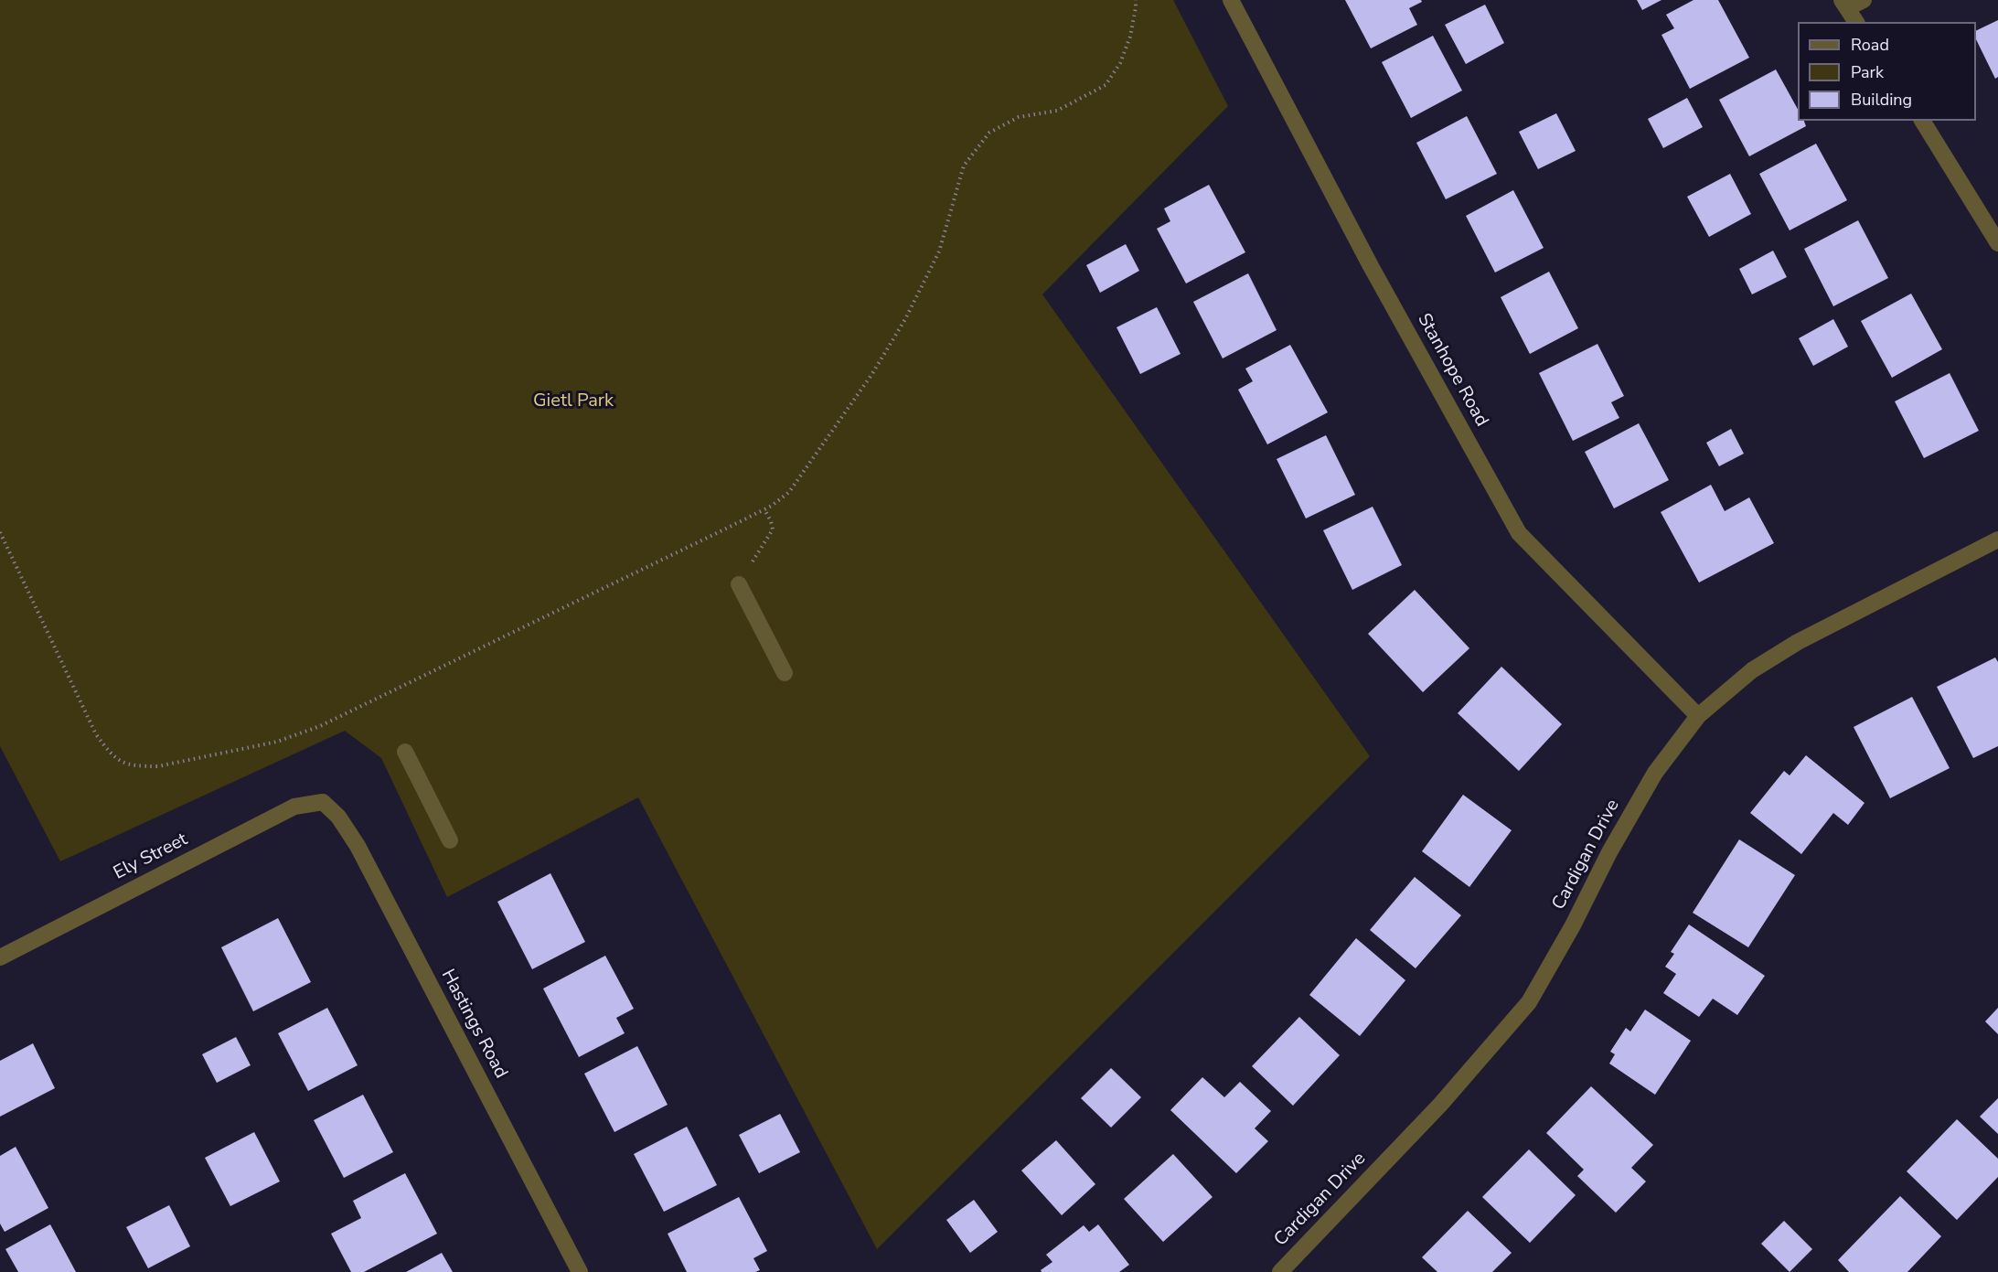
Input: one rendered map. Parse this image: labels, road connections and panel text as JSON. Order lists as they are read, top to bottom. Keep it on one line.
{"streets":{"street":["Stanhope Road","Cardigan Drive","Ely Street","Hastings Road"]},"crossings":[["Stanhope Road","Cardigan Drive"],["Ely Street","Hastings Road"]],"parks":["Gietl Park"],"legend":["Road","Park","Building"]}
